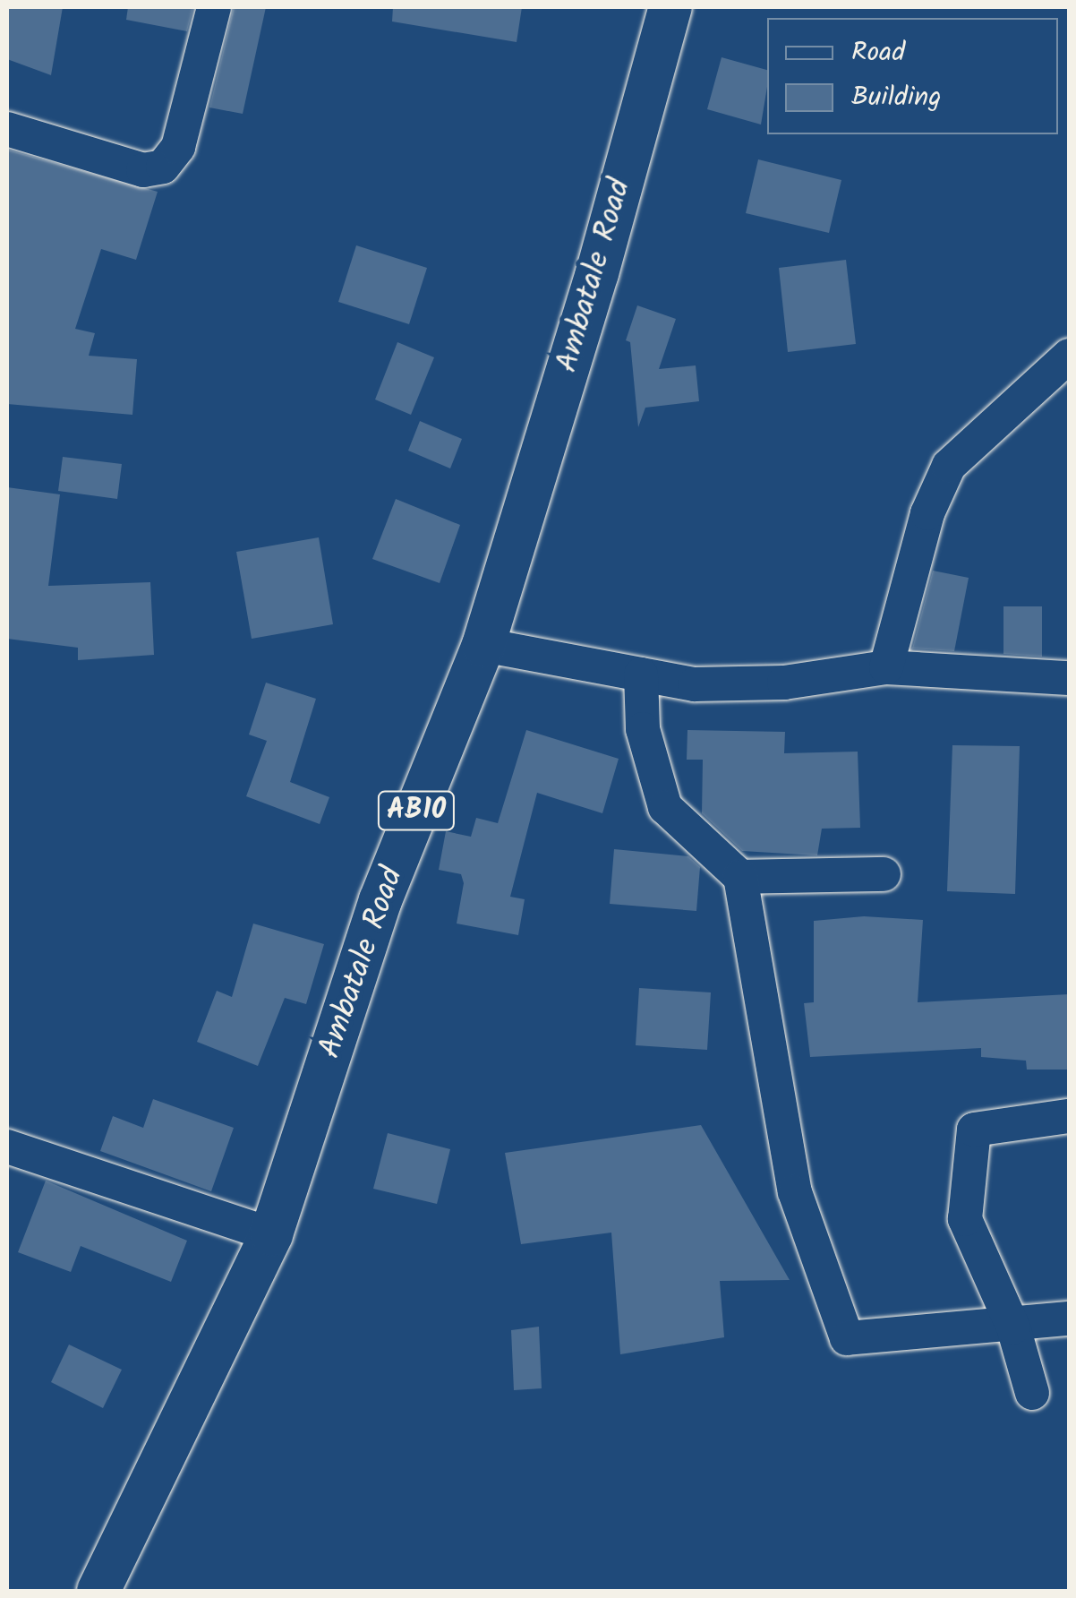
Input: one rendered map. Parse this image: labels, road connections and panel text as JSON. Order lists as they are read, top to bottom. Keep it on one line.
{"streets":{"main road":["Ambatale Road","AB10"]},"legend":["Road","Building"]}
